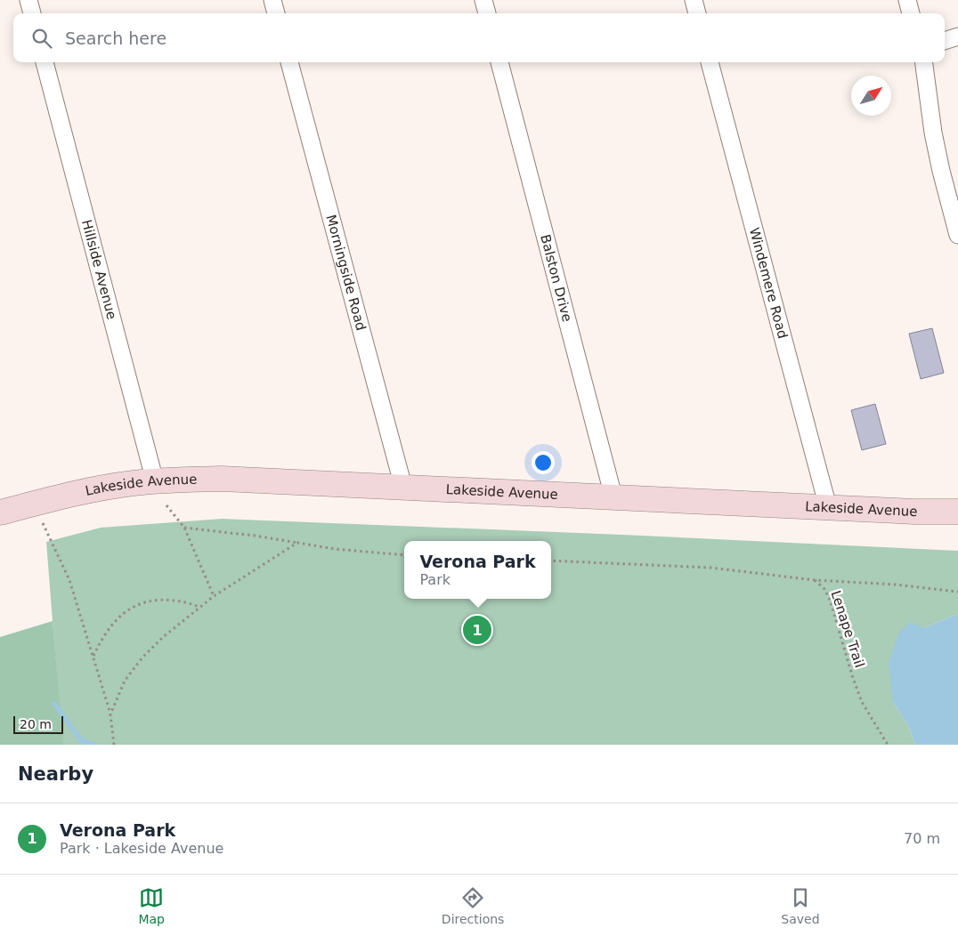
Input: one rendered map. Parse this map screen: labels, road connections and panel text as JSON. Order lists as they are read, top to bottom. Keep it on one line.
{"streets":{"main road":["Lakeside Avenue"],"street":["Hillside Avenue","Morningside Road","Balston Drive","Windemere Road"],"path":["Lenape Trail"]},"crossings":[["Hillside Avenue","Lakeside Avenue"],["Morningside Road","Lakeside Avenue"],["Balston Drive","Lakeside Avenue"],["Windemere Road","Lakeside Avenue"]],"scale_bar":"20 m","north":"top right","page":{"search":"Search here","popup":["Verona Park","Park"],"pins":"1","scale":"20 m","heading":"Nearby","list":[{"mark":"1","name":"Verona Park","note":"Park · Lakeside Avenue","value":"70 m"}],"nav":["Map","Directions","Saved"]}}
